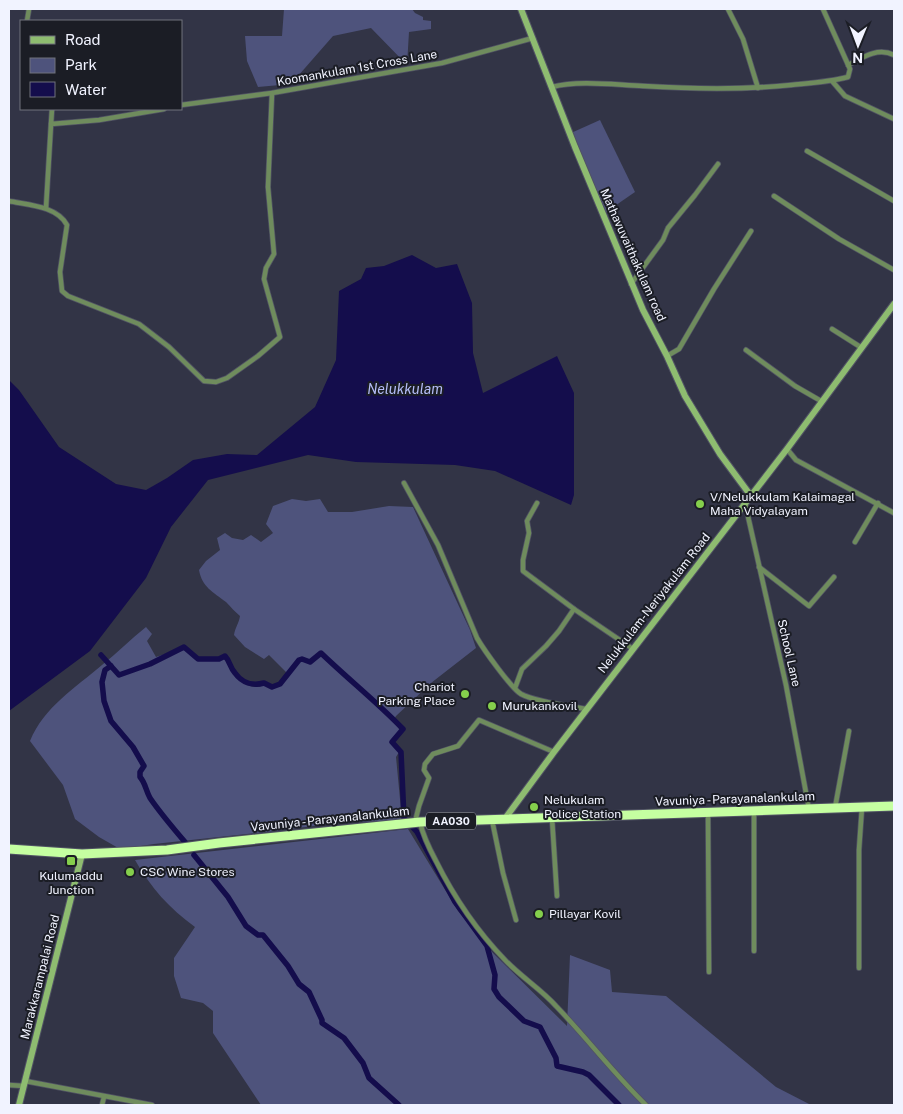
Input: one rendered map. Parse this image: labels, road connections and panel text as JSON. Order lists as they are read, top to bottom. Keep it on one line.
{"streets":{"highway":["Vavuniya - Parayanalankulam","AA030"],"street":["Koomankulam 1st Cross Lane","Mathavuvaithakulam road","Nelukkulam-Neriyakulam Road","School Lane","Marakkarampalai Road"]},"crossings":[["Koomankulam 1st Cross Lane","Mathavuvaithakulam road"],["Mathavuvaithakulam road","Nelukkulam-Neriyakulam Road"],["Nelukkulam-Neriyakulam Road","School Lane"],["Nelukkulam-Neriyakulam Road","Vavuniya - Parayanalankulam"],["School Lane","Vavuniya - Parayanalankulam"],["Vavuniya - Parayanalankulam","Marakkarampalai Road"]],"water":["Nelukkulam"],"places":{"other":["V/Nelukkulam Kalaimagal Maha Vidyalayam","Chariot Parking Place","Murukankovil","Nelukulam Police Station","CSC Wine Stores","Pillayar Kovil"],"transit":["Kulumaddu Junction"]},"legend":["Road","Park","Water"],"north":"bottom"}
